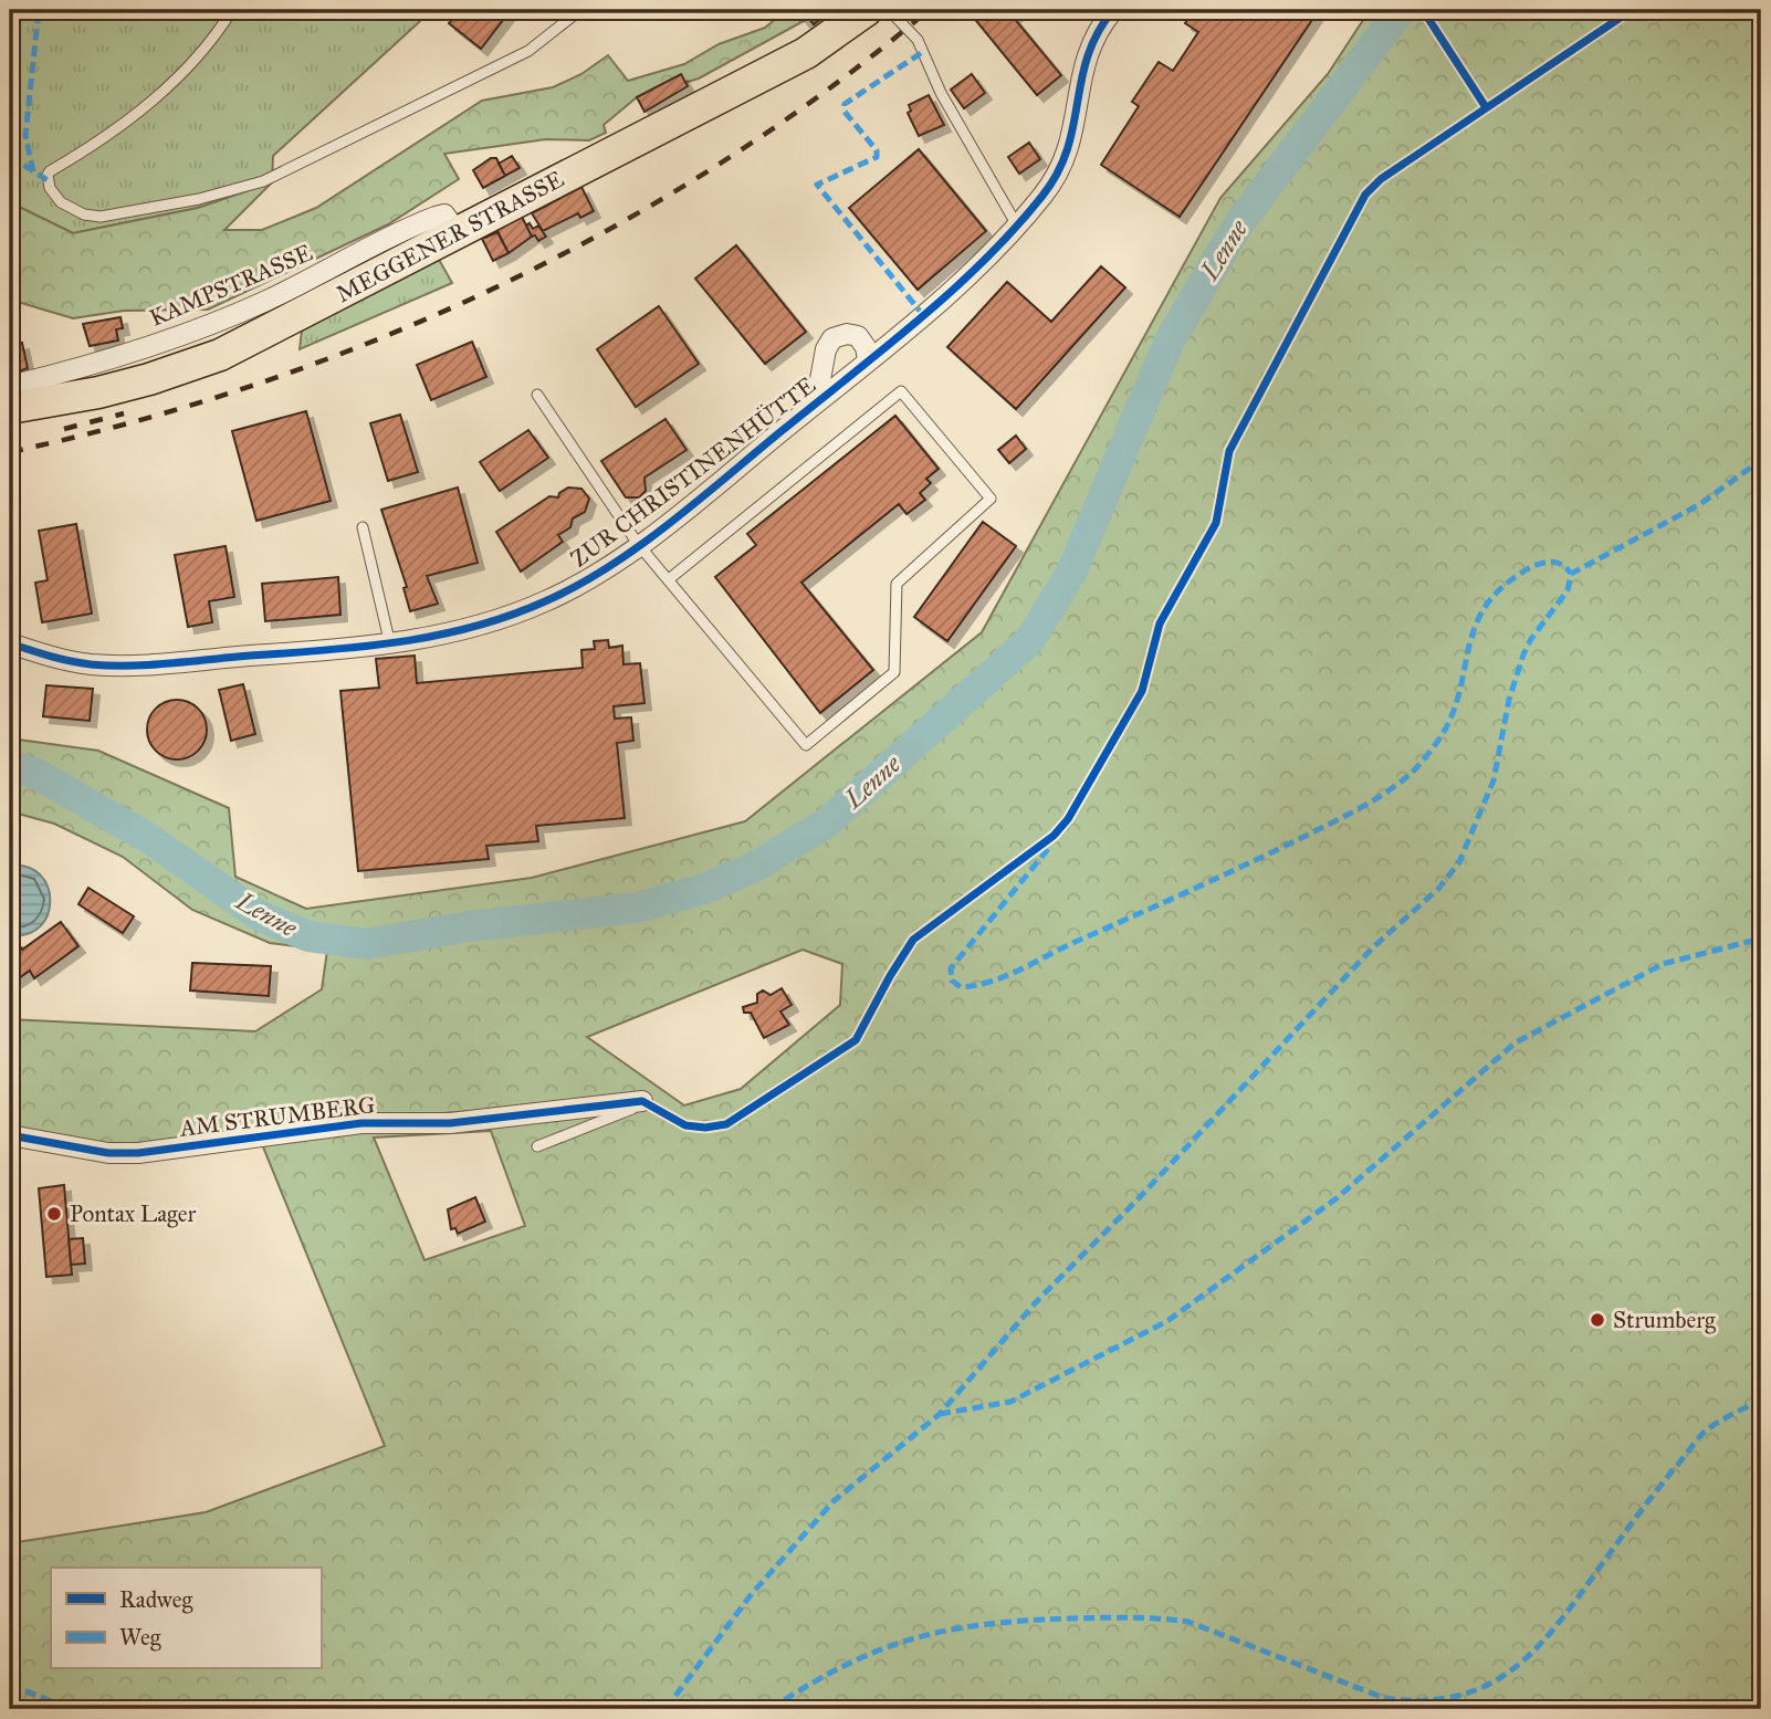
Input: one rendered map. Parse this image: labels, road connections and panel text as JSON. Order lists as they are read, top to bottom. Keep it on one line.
{"streets":{"main road":["MEGGENER STRASSE"],"street":["KAMPSTRASSE","ZUR CHRISTINENHÜTTE","AM STRUMBERG"]},"crossings":[["MEGGENER STRASSE","KAMPSTRASSE"]],"water":["Lenne"],"places":["Pontax Lager","Strumberg"],"legend":["Radweg","Weg"]}
